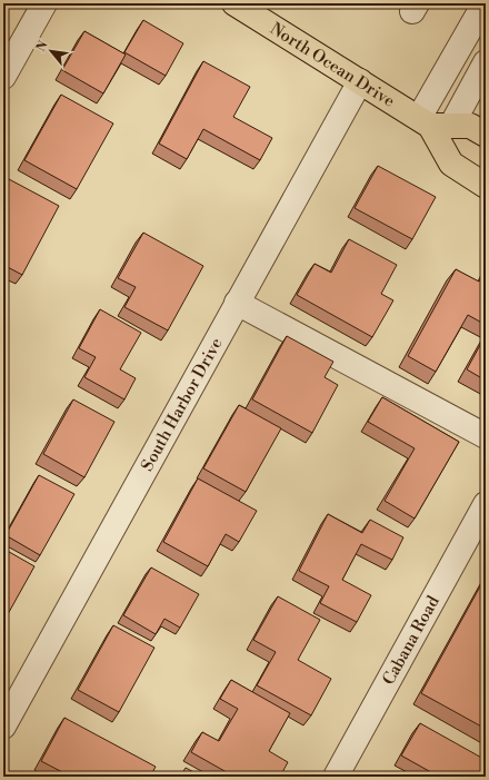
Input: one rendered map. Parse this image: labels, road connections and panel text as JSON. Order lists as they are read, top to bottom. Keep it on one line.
{"streets":{"main road":["North Ocean Drive"],"street":["South Harbor Drive","Cabana Road"]},"crossings":[["North Ocean Drive","South Harbor Drive"]],"north":"top left"}
